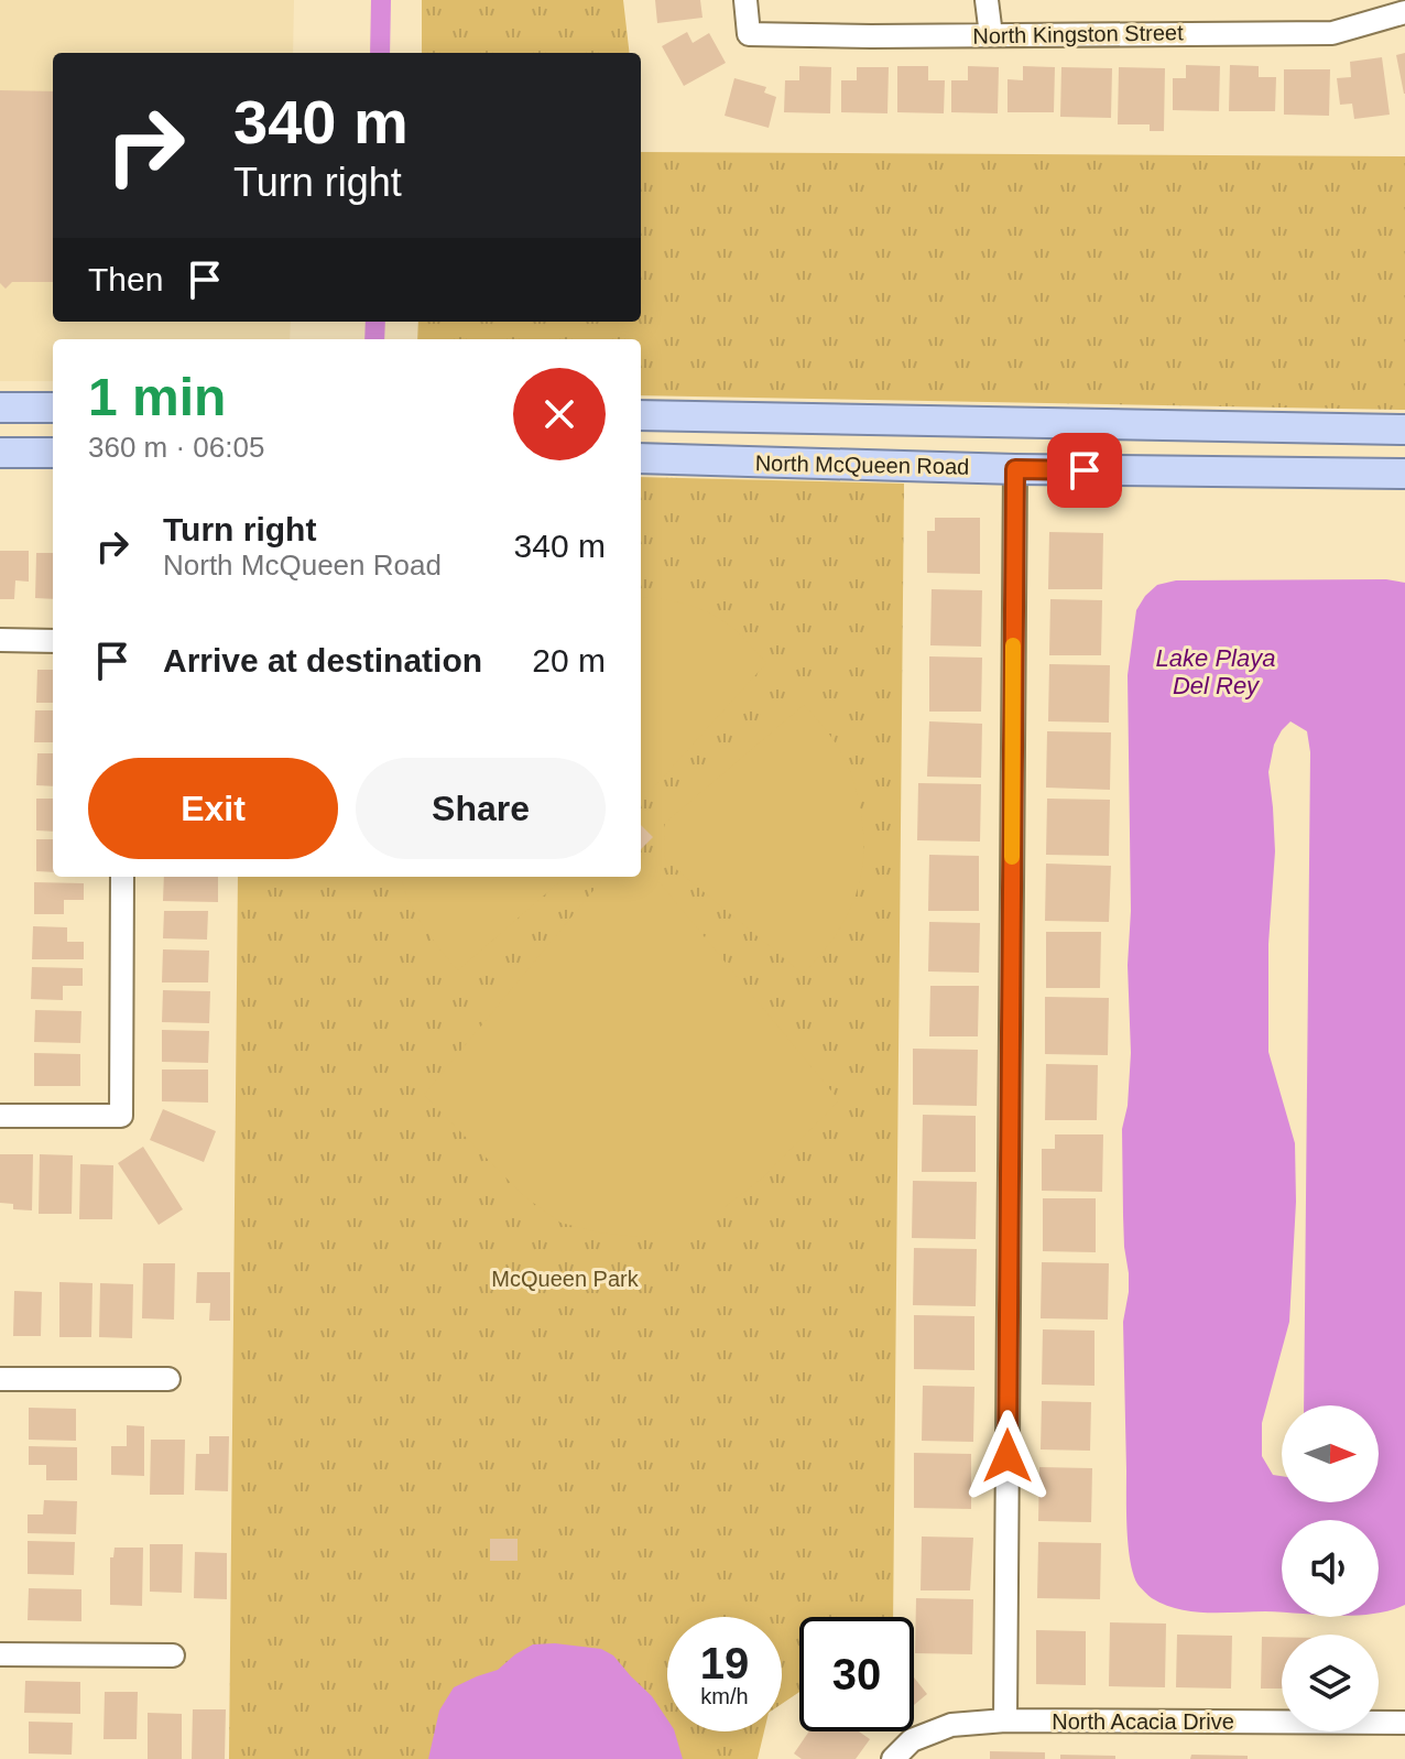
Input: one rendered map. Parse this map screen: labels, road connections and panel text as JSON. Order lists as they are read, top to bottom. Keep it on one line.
{"streets":{"main road":["North McQueen Road"],"street":["North Kingston Street","North Acacia Drive"]},"water":["Lake Playa Del Rey"],"parks":["McQueen Park"],"north":"right","page":{"turn":["340 m","Turn right"],"then":"Then","heading":["1 min","360 m · 06:05"],"list":[{"name":"Turn right","note":"North McQueen Road","value":"340 m"},{"name":"Arrive at destination","value":"20 m"}],"buttons":["Exit","Share"],"speed":"19 km/h","limit":"30"}}
